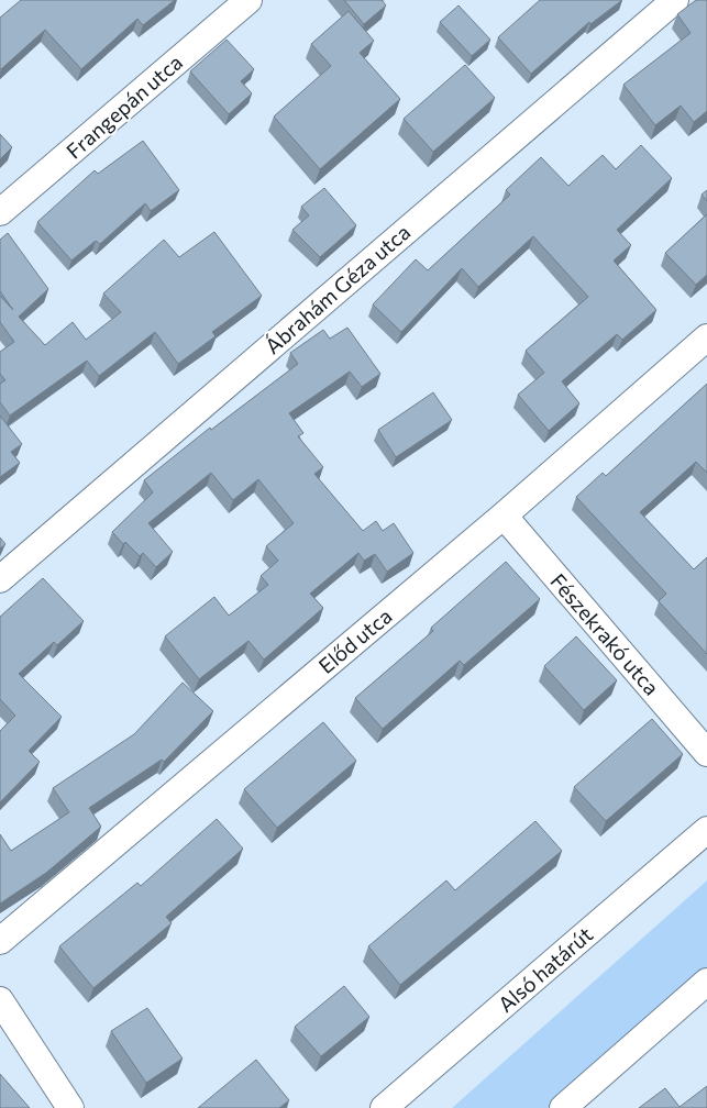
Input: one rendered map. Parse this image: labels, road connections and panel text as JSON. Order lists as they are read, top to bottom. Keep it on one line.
{"streets":{"street":["Frangepán utca","Ábrahám Géza utca","Fészekrakó utca","Előd utca","Alsó határút"]},"crossings":[["Fészekrakó utca","Előd utca"]]}
